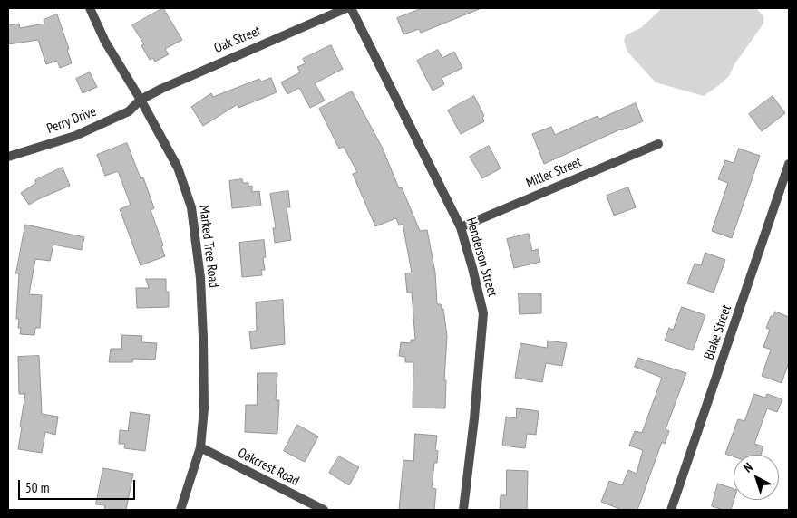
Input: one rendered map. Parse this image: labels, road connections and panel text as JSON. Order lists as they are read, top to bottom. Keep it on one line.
{"streets":{"street":["Oak Street","Perry Drive","Miller Street","Marked Tree Road","Henderson Street","Blake Street","Oakcrest Road"]},"crossings":[["Oak Street","Perry Drive"],["Oak Street","Marked Tree Road"],["Perry Drive","Marked Tree Road"],["Miller Street","Henderson Street"],["Marked Tree Road","Oakcrest Road"]],"scale_bar":"50 m","north":"top left"}
